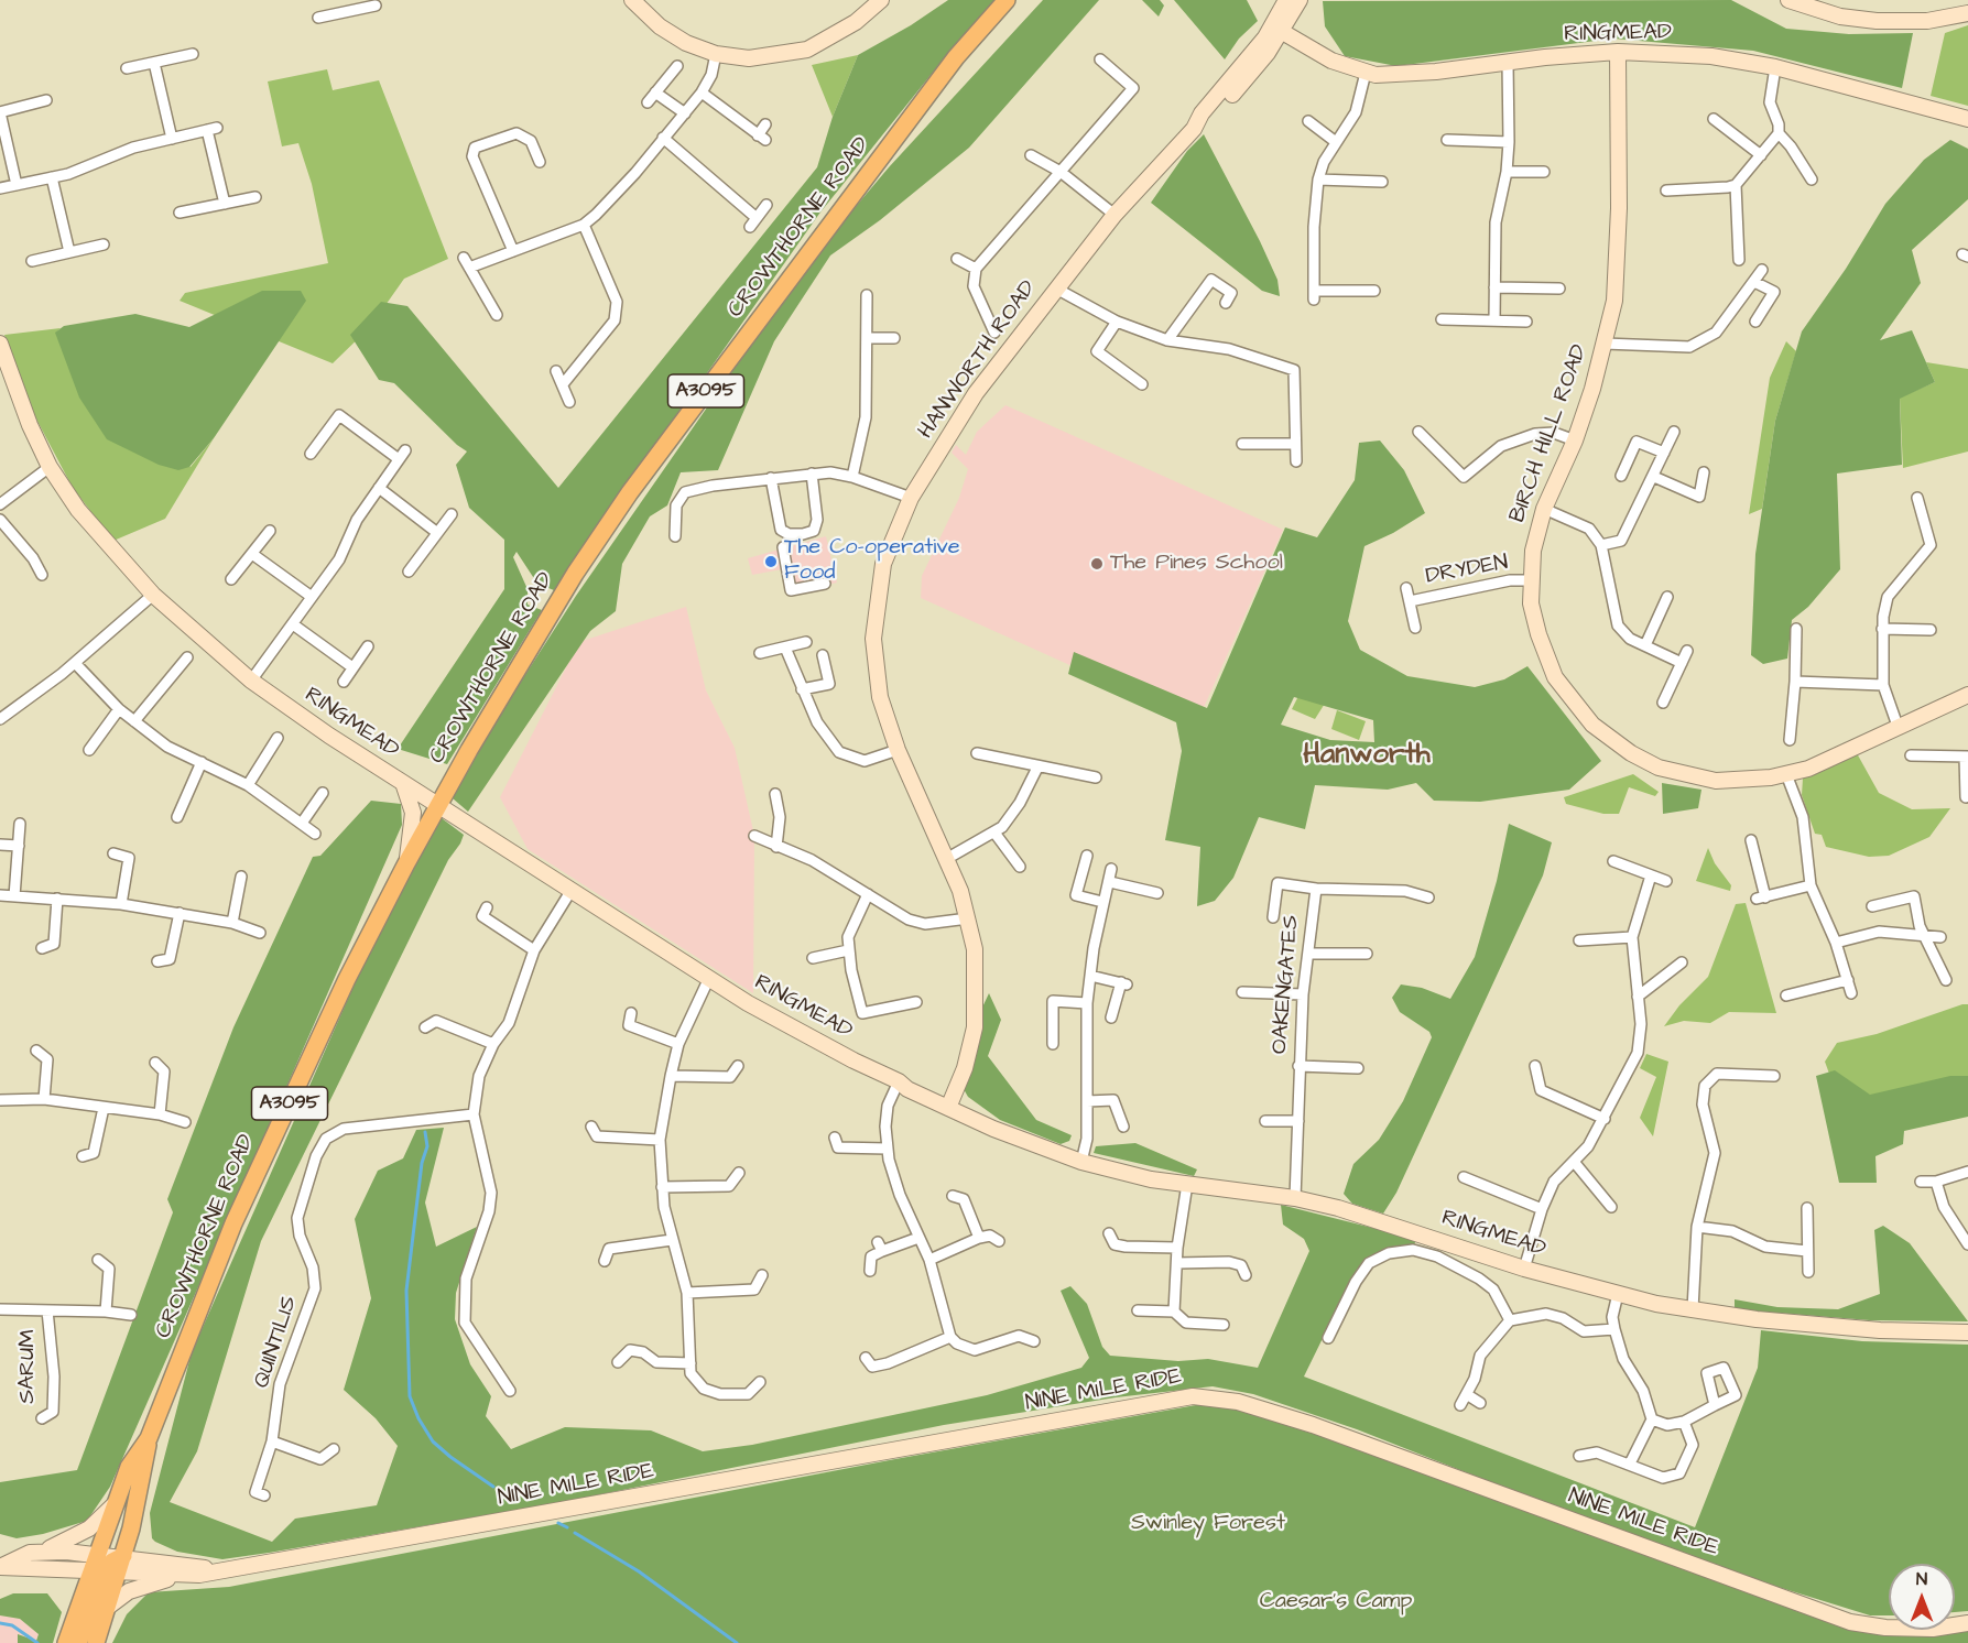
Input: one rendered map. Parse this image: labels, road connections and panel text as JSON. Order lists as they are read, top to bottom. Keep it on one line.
{"streets":{"main road":["CROWTHORNE ROAD","A3095"],"street":["RINGMEAD","HANWORTH ROAD","BIRCH HILL ROAD","DRYDEN","OAKENGATES","QUINTILIS","SARUM","NINE MILE RIDE"]},"crossings":[["RINGMEAD","CROWTHORNE ROAD"],["RINGMEAD","HANWORTH ROAD"],["RINGMEAD","BIRCH HILL ROAD"],["RINGMEAD","OAKENGATES"],["CROWTHORNE ROAD","A3095"],["CROWTHORNE ROAD","NINE MILE RIDE"],["A3095","NINE MILE RIDE"],["BIRCH HILL ROAD","DRYDEN"]],"districts":["Hanworth"],"parks":["Swinley Forest","Caesar's Camp"],"places":["The Co-operative Food","The Pines School"],"north":"top"}
